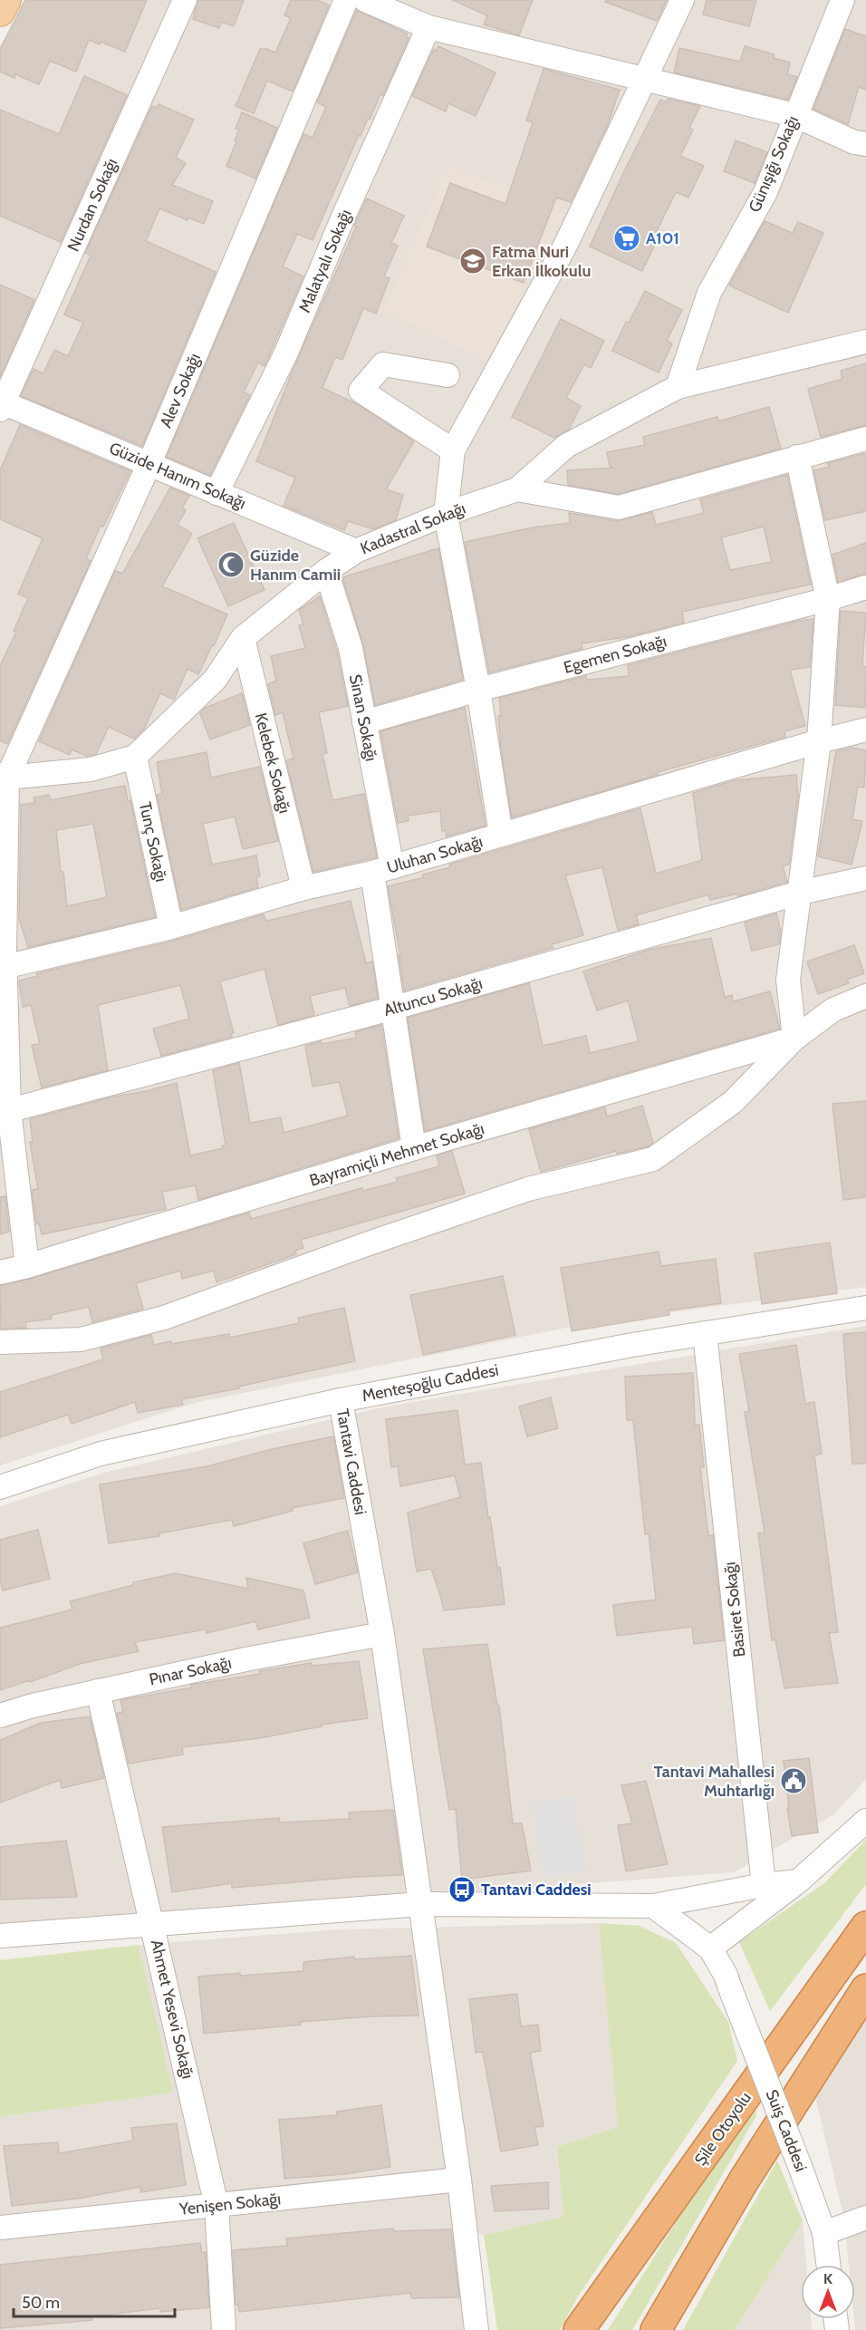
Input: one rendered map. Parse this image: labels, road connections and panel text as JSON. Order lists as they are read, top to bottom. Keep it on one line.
{"streets":{"highway":["Şile Otoyolu"],"street":["Günışığı Sokağı","Nurdan Sokağı","Malatyalı Sokağı","Alev Sokağı","Güzide Hanım Sokağı","Kadastral Sokağı","Egemen Sokağı","Sinan Sokağı","Kelebek Sokağı","Tunç Sokağı","Uluhan Sokağı","Altuncu Sokağı","Bayramiçli Mehmet Sokağı","Menteşoğlu Caddesi","Tantavi Caddesi","Basiret Sokağı","Pınar Sokağı","Ahmet Yesevi Sokağı","Suiş Caddesi","Yenişen Sokağı"]},"crossings":[["Nurdan Sokağı","Güzide Hanım Sokağı"],["Malatyalı Sokağı","Güzide Hanım Sokağı"],["Alev Sokağı","Güzide Hanım Sokağı"],["Alev Sokağı","Kadastral Sokağı"],["Güzide Hanım Sokağı","Kadastral Sokağı"],["Kadastral Sokağı","Sinan Sokağı"],["Kadastral Sokağı","Kelebek Sokağı"],["Kadastral Sokağı","Tunç Sokağı"],["Egemen Sokağı","Sinan Sokağı"],["Sinan Sokağı","Uluhan Sokağı"],["Sinan Sokağı","Altuncu Sokağı"],["Sinan Sokağı","Bayramiçli Mehmet Sokağı"],["Kelebek Sokağı","Uluhan Sokağı"],["Tunç Sokağı","Uluhan Sokağı"],["Menteşoğlu Caddesi","Tantavi Caddesi"],["Menteşoğlu Caddesi","Basiret Sokağı"],["Tantavi Caddesi","Pınar Sokağı"],["Tantavi Caddesi","Yenişen Sokağı"],["Pınar Sokağı","Ahmet Yesevi Sokağı"],["Ahmet Yesevi Sokağı","Yenişen Sokağı"]],"places":{"supermarket":["A101"],"school or university":["Fatma Nuri Erkan İlkokulu"],"mosque":["Güzide Hanım Camii"],"public building":["Tantavi Mahallesi Muhtarlığı"],"bus stop":["Tantavi Caddesi"]},"scale_bar":"50 m","north":"top"}
